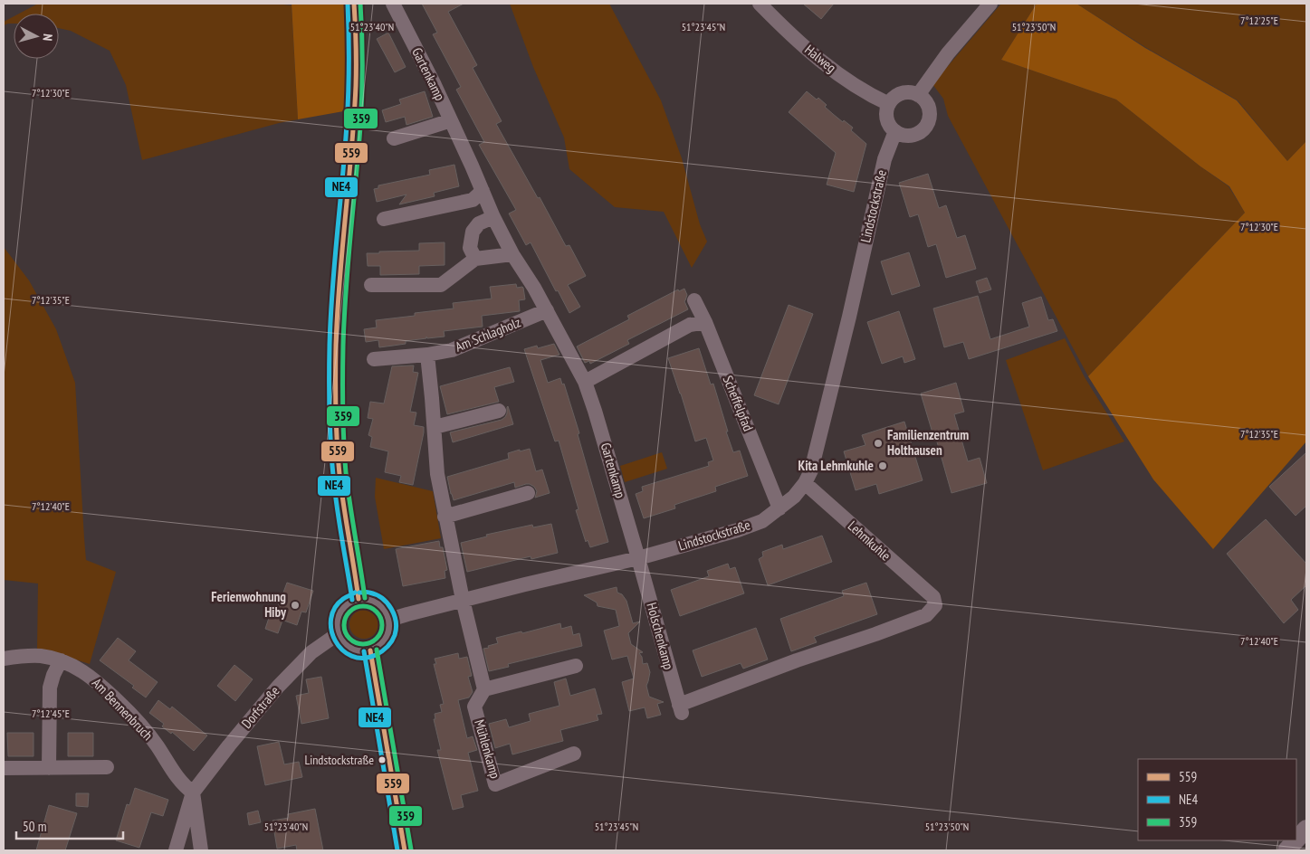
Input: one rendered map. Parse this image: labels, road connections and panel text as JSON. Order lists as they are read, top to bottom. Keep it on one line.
{"streets":{"street":["Halweg","Gartenkamp","Lindstockstraße","Am Schlagholz","Scheffelpfad","Lehmkuhle","Holschenkamp","Dorfstraße","Am Bennenbruch","Mühlenkamp"]},"crossings":[["Halweg","Lindstockstraße"],["Gartenkamp","Lindstockstraße"],["Gartenkamp","Am Schlagholz"],["Gartenkamp","Holschenkamp"],["Lindstockstraße","Scheffelpfad"],["Lindstockstraße","Lehmkuhle"],["Lindstockstraße","Holschenkamp"],["Lindstockstraße","Dorfstraße"],["Lehmkuhle","Holschenkamp"],["Dorfstraße","Am Bennenbruch"]],"places":["Familienzentrum Holthausen","Kita Lehmkuhle","Ferienwohnung Hiby","Lindstockstraße"],"lines":["transit line 559","transit line NE4","transit line 359"],"legend":["559","NE4","359"],"scale_bar":"50 m","north":"right","coordinates":["7°12'25\"E","51°23'40\"N","51°23'45\"N","51°23'50\"N","7°12'30\"E","7°12'35\"E","7°12'40\"E","7°12'45\"E"]}
